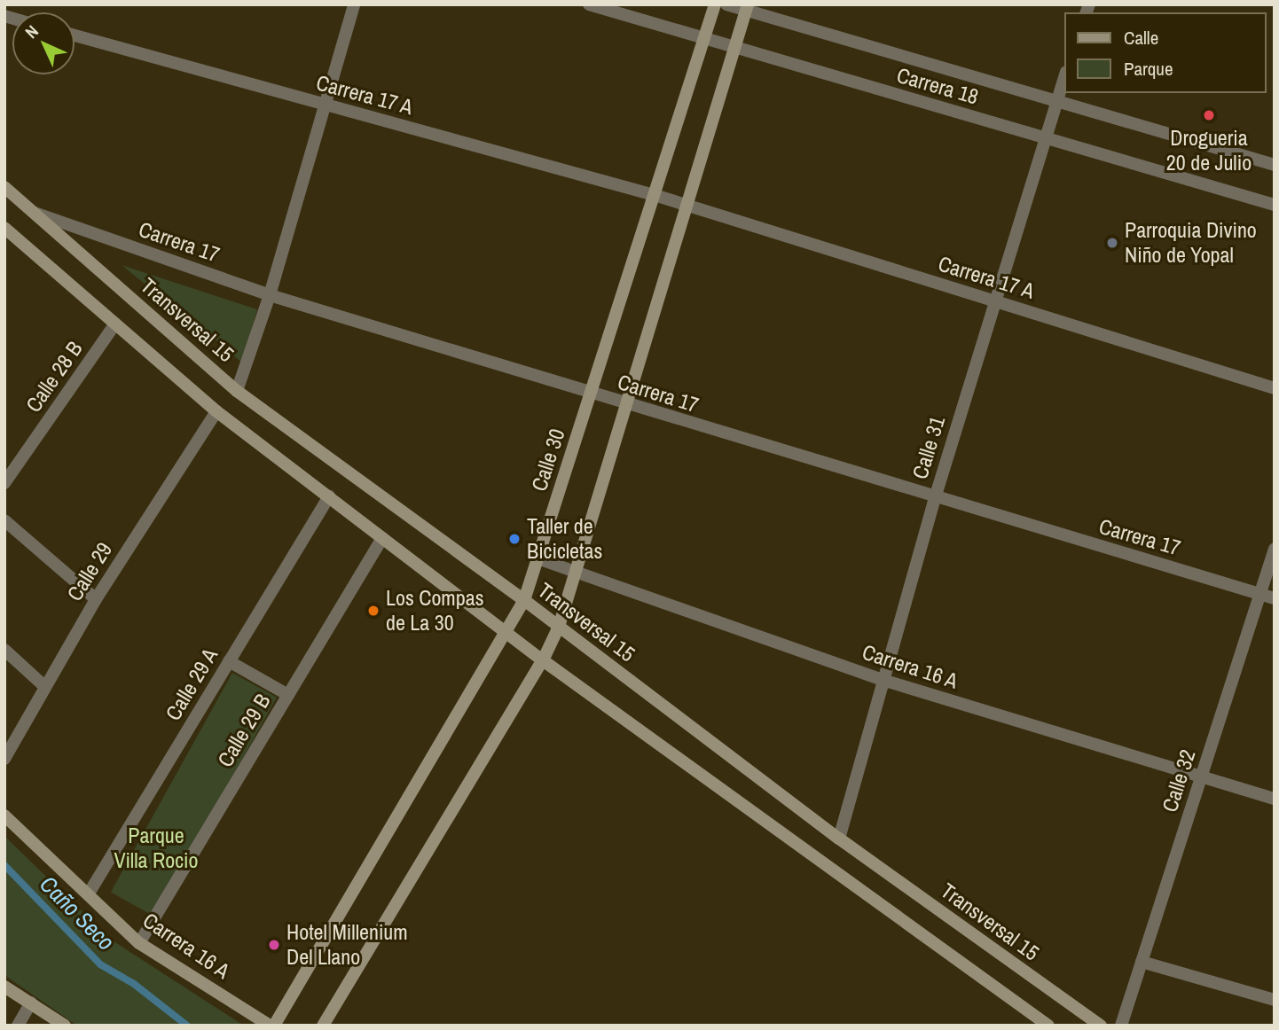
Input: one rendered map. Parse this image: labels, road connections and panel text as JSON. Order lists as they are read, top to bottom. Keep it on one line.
{"streets":{"street":["Carrera 18","Carrera 17 A","Carrera 17","Transversal 15","Calle 28 B","Calle 31","Calle 30","Calle 29","Carrera 16 A","Calle 29 A","Calle 29 B","Calle 32"]},"crossings":[["Carrera 18","Calle 31"],["Carrera 18","Calle 30"],["Carrera 17 A","Calle 31"],["Carrera 17 A","Calle 30"],["Carrera 17","Transversal 15"],["Carrera 17","Calle 31"],["Carrera 17","Calle 30"],["Carrera 17","Calle 32"],["Transversal 15","Calle 31"],["Transversal 15","Calle 30"],["Calle 31","Carrera 16 A"],["Calle 30","Carrera 16 A"],["Carrera 16 A","Calle 29 A"],["Carrera 16 A","Calle 29 B"],["Carrera 16 A","Calle 32"]],"water":["Caño Seco"],"parks":["Parque Villa Rocio"],"places":["Drogueria 20 de Julio","Parroquia Divino Niño de Yopal","Taller de Bicicletas","Los Compas de La 30","Hotel Millenium Del Llano"],"legend":["Calle","Parque"],"north":"top left"}
